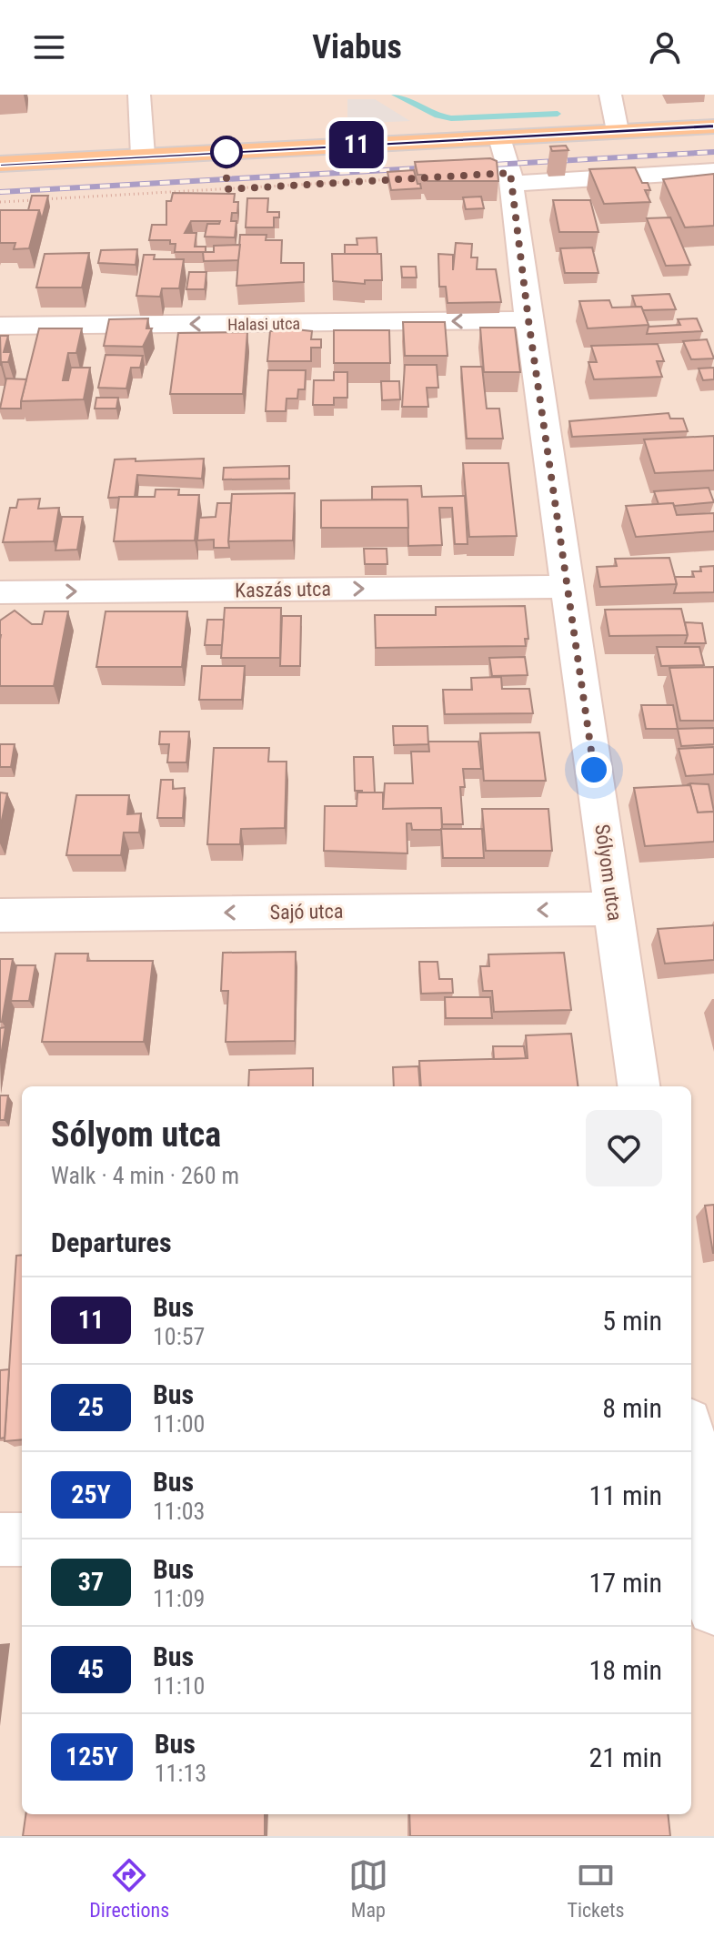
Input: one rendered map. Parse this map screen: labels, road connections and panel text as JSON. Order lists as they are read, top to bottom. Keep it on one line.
{"streets":{"street":["Halasi utca","Kaszás utca","Sólyom utca","Sajó utca"]},"crossings":[["Halasi utca","Sólyom utca"],["Kaszás utca","Sólyom utca"],["Sólyom utca","Sajó utca"]],"one_way":["Halasi utca","Kaszás utca","Sajó utca"],"lines":["bus line 11"],"page":{"header":"Viabus","on_map":"11","heading":[["Sólyom utca","Walk · 4 min · 260 m"],"Departures"],"list":[{"mark":"11","name":"Bus","note":"10:57","value":"5 min"},{"mark":"25","name":"Bus","note":"11:00","value":"8 min"},{"mark":"25Y","name":"Bus","note":"11:03","value":"11 min"},{"mark":"37","name":"Bus","note":"11:09","value":"17 min"},{"mark":"45","name":"Bus","note":"11:10","value":"18 min"},{"mark":"125Y","name":"Bus","note":"11:13","value":"21 min"}],"tabs":["Directions","Map","Tickets"]}}
